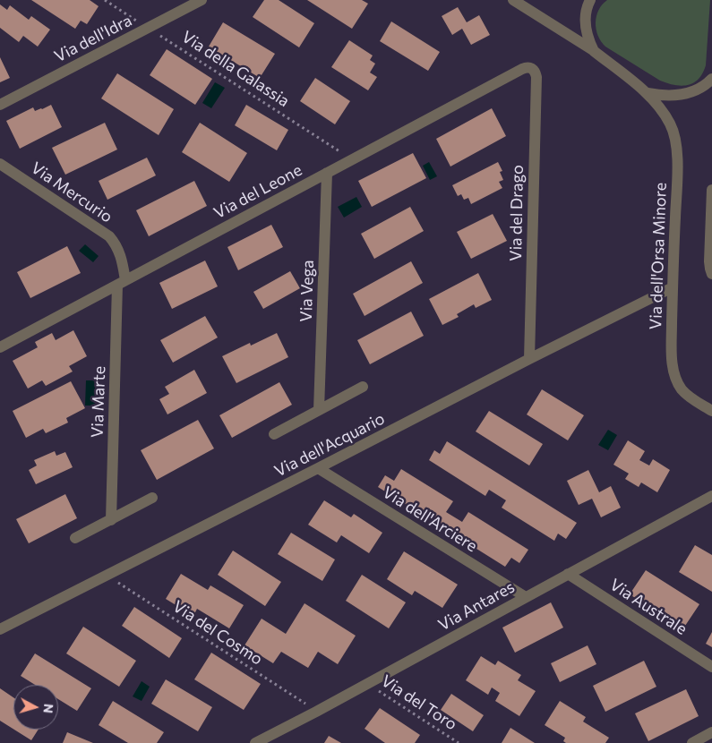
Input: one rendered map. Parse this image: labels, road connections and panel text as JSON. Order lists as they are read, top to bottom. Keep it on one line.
{"streets":{"street":["Via dell'Idra","Via del Leone","Via Mercurio","Via del Drago","Via dell'Orsa Minore","Via Vega","Via Marte","Via dell'Acquario","Via dell'Arciere","Via Antares","Via Australe"],"path":["Via della Galassia","Via del Cosmo","Via del Toro"]},"crossings":[["Via dell'Idra","Via della Galassia"],["Via della Galassia","Via del Leone"],["Via del Leone","Via Mercurio"],["Via del Leone","Via del Drago"],["Via del Leone","Via Vega"],["Via del Leone","Via Marte"],["Via Mercurio","Via Marte"],["Via del Drago","Via dell'Acquario"],["Via dell'Orsa Minore","Via dell'Acquario"],["Via dell'Acquario","Via dell'Arciere"],["Via dell'Acquario","Via del Cosmo"],["Via dell'Arciere","Via Antares"],["Via Antares","Via Australe"],["Via Antares","Via del Cosmo"],["Via Antares","Via del Toro"]],"north":"right"}
